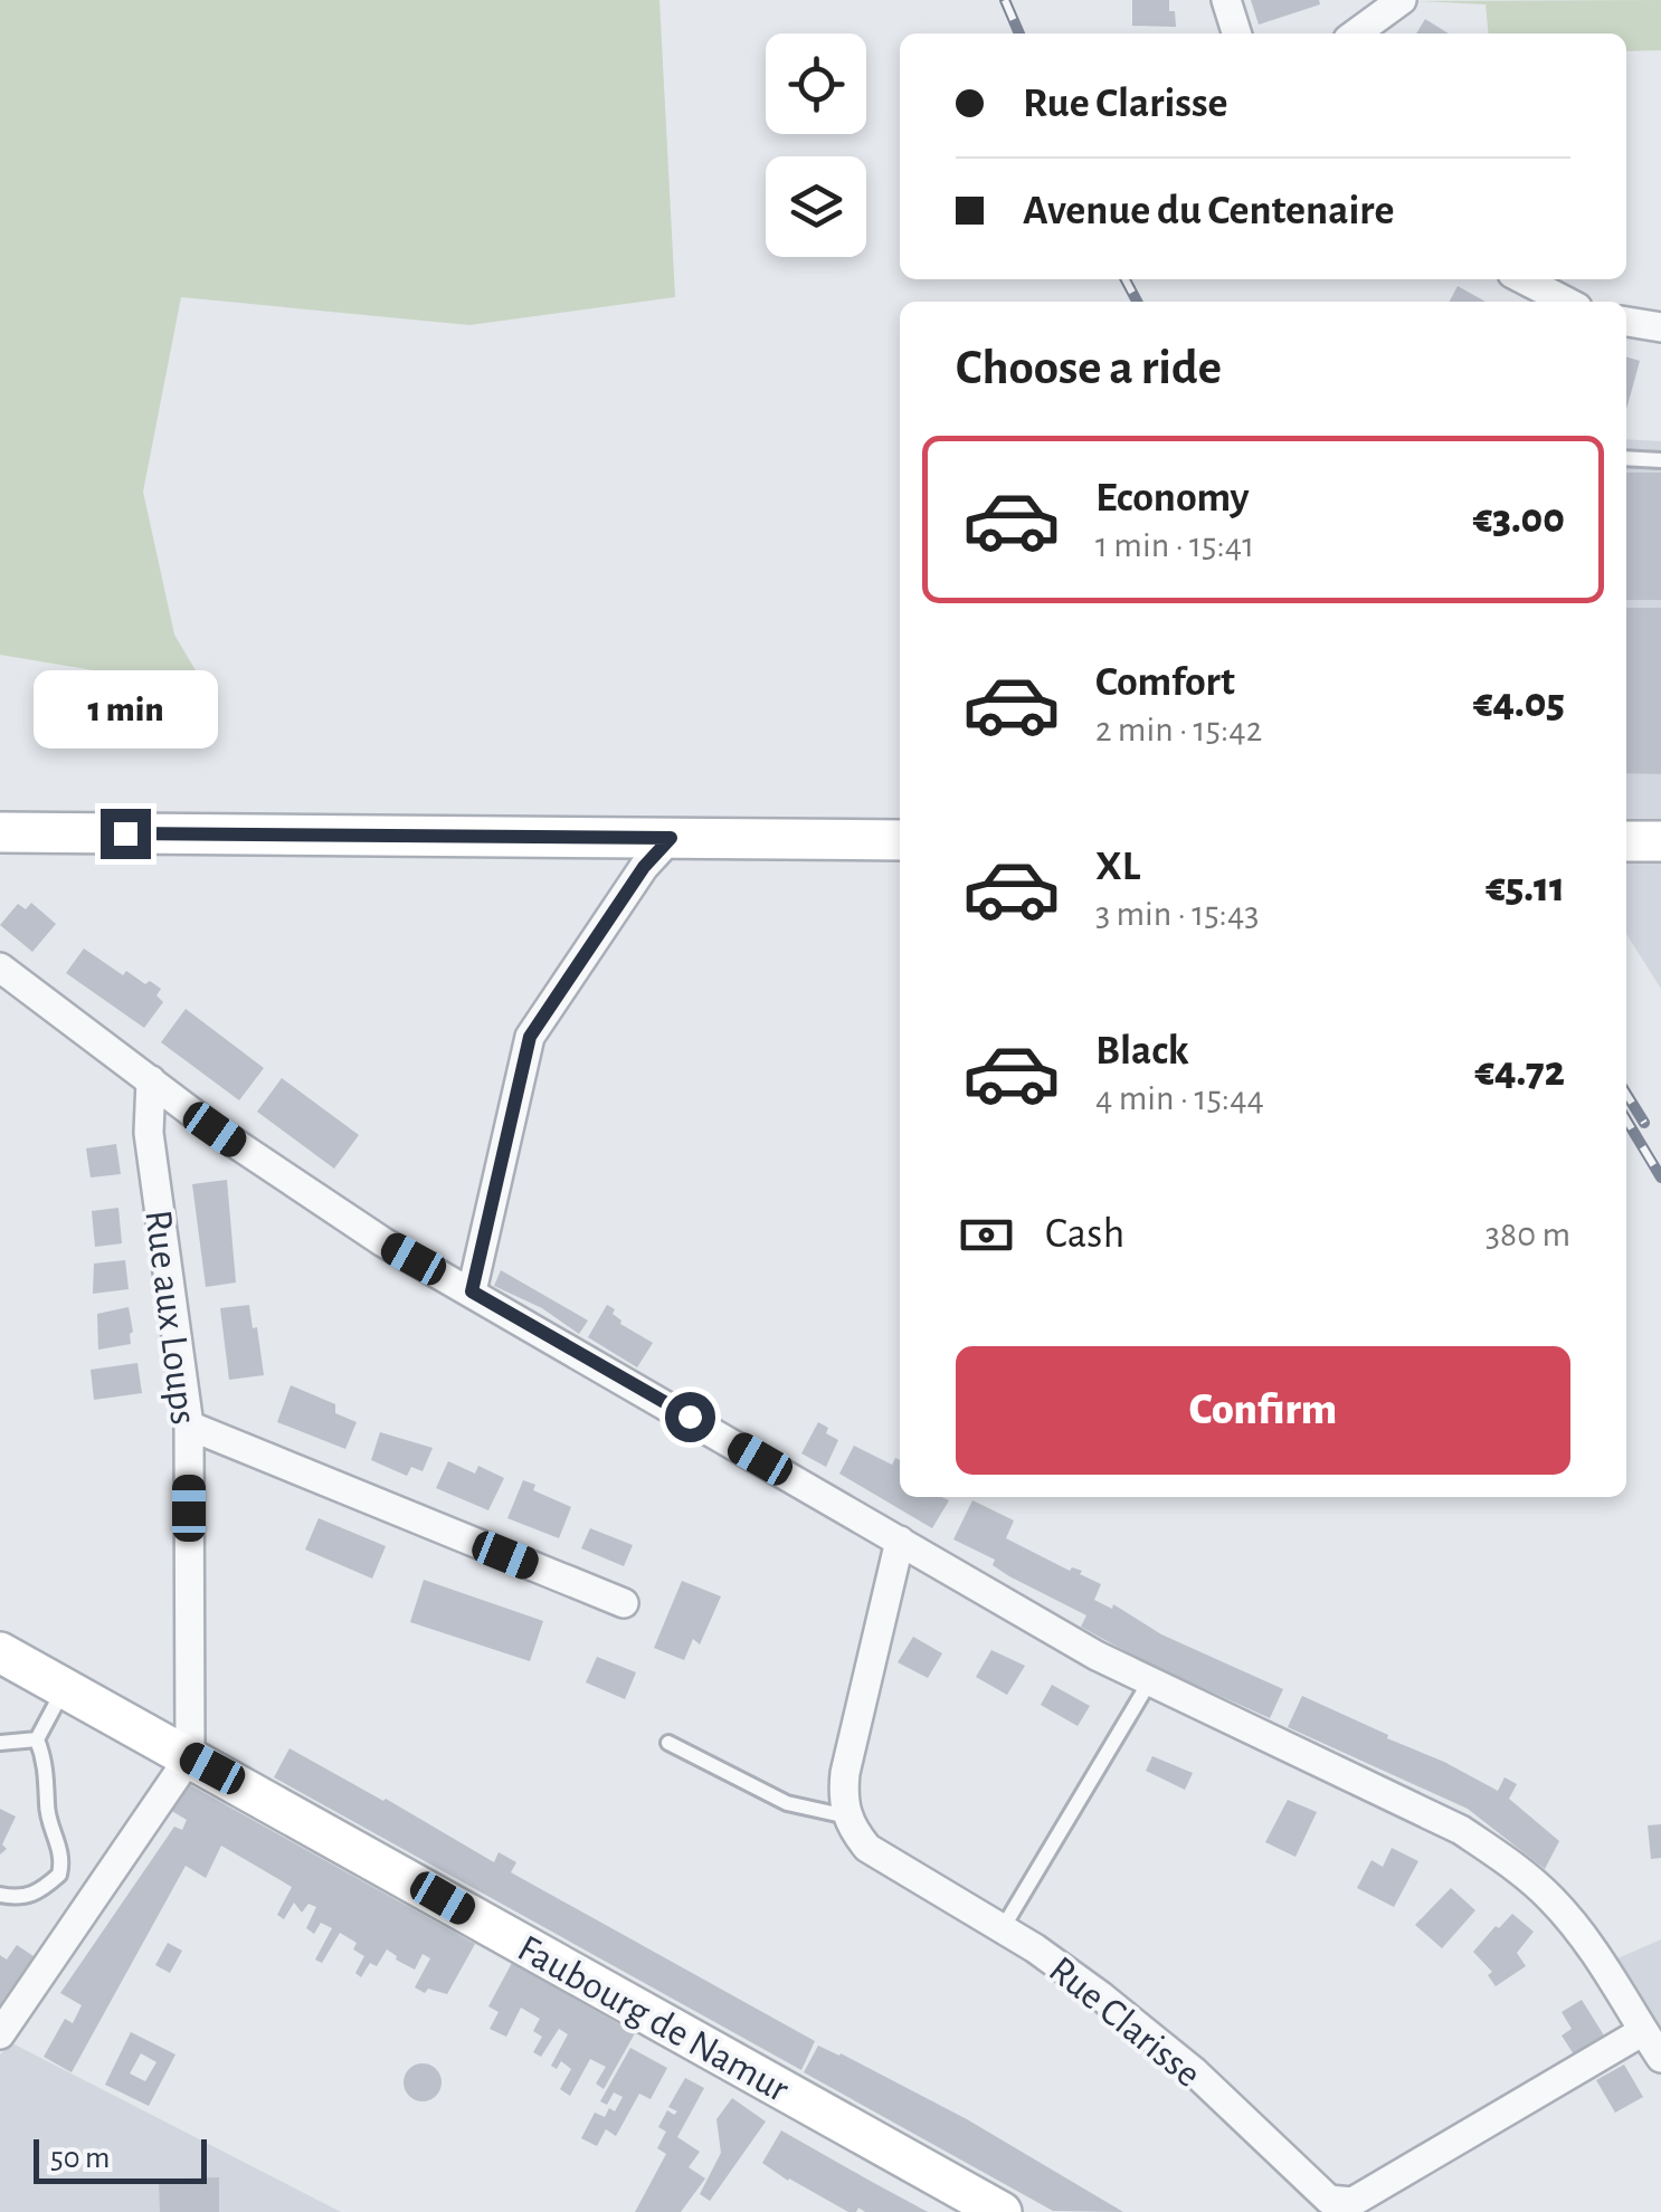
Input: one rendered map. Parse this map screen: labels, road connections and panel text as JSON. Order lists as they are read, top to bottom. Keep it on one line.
{"streets":{"street":["Rue aux Loups","Faubourg de Namur","Rue Clarisse"]},"crossings":[["Rue aux Loups","Faubourg de Namur"]],"scale_bar":"50 m","page":{"banner":["Rue Clarisse","Avenue du Centenaire"],"heading":"Choose a ride","list":[{"name":"Economy","note":"1 min · 15:41","value":"€3.00"},{"name":"Comfort","note":"2 min · 15:42","value":"€4.05"},{"name":"XL","note":"3 min · 15:43","value":"€5.11"},{"name":"Black","note":"4 min · 15:44","value":"€4.72"}],"bubble":"1 min","pay":["Cash","380 m"],"buttons":"Confirm","scale":"50 m"}}
